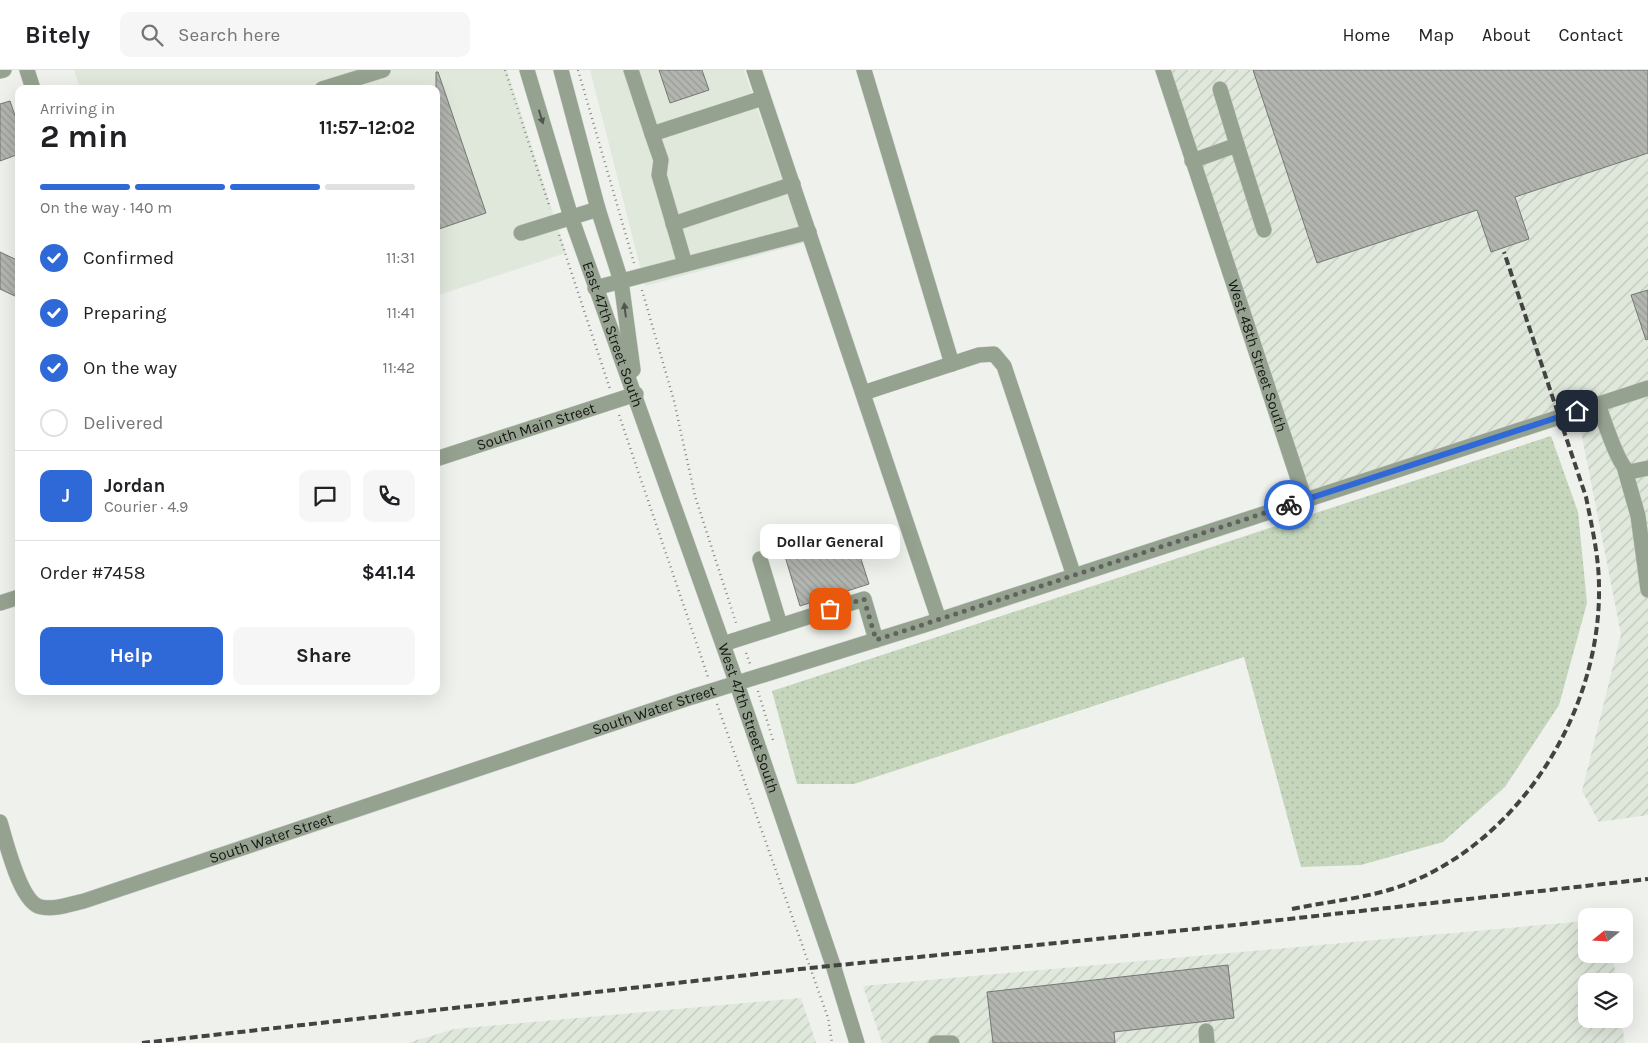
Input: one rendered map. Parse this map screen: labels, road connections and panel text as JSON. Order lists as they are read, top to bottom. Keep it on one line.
{"streets":{"street":["East 47th Street South","West 48th Street South","South Main Street","South Water Street","West 47th Street South"]},"crossings":[["East 47th Street South","South Main Street"],["East 47th Street South","West 47th Street South"],["West 48th Street South","South Water Street"],["South Main Street","West 47th Street South"],["South Water Street","West 47th Street South"]],"places":["Dollar General"],"north":"left","page":{"header":"Bitely","search":"Search here","nav":["Home","Map","About","Contact"],"heading":["2 min","Arriving in","11:57–12:02"],"panel":["Jordan","Courier · 4.9","Order #7458","$41.14"],"bar":"On the way · 140 m","list":[["Confirmed","11:31"],["Preparing","11:41"],["On the way","11:42"],"Delivered"],"round":"J","bubble":"Dollar General","buttons":["Help","Share"]}}
